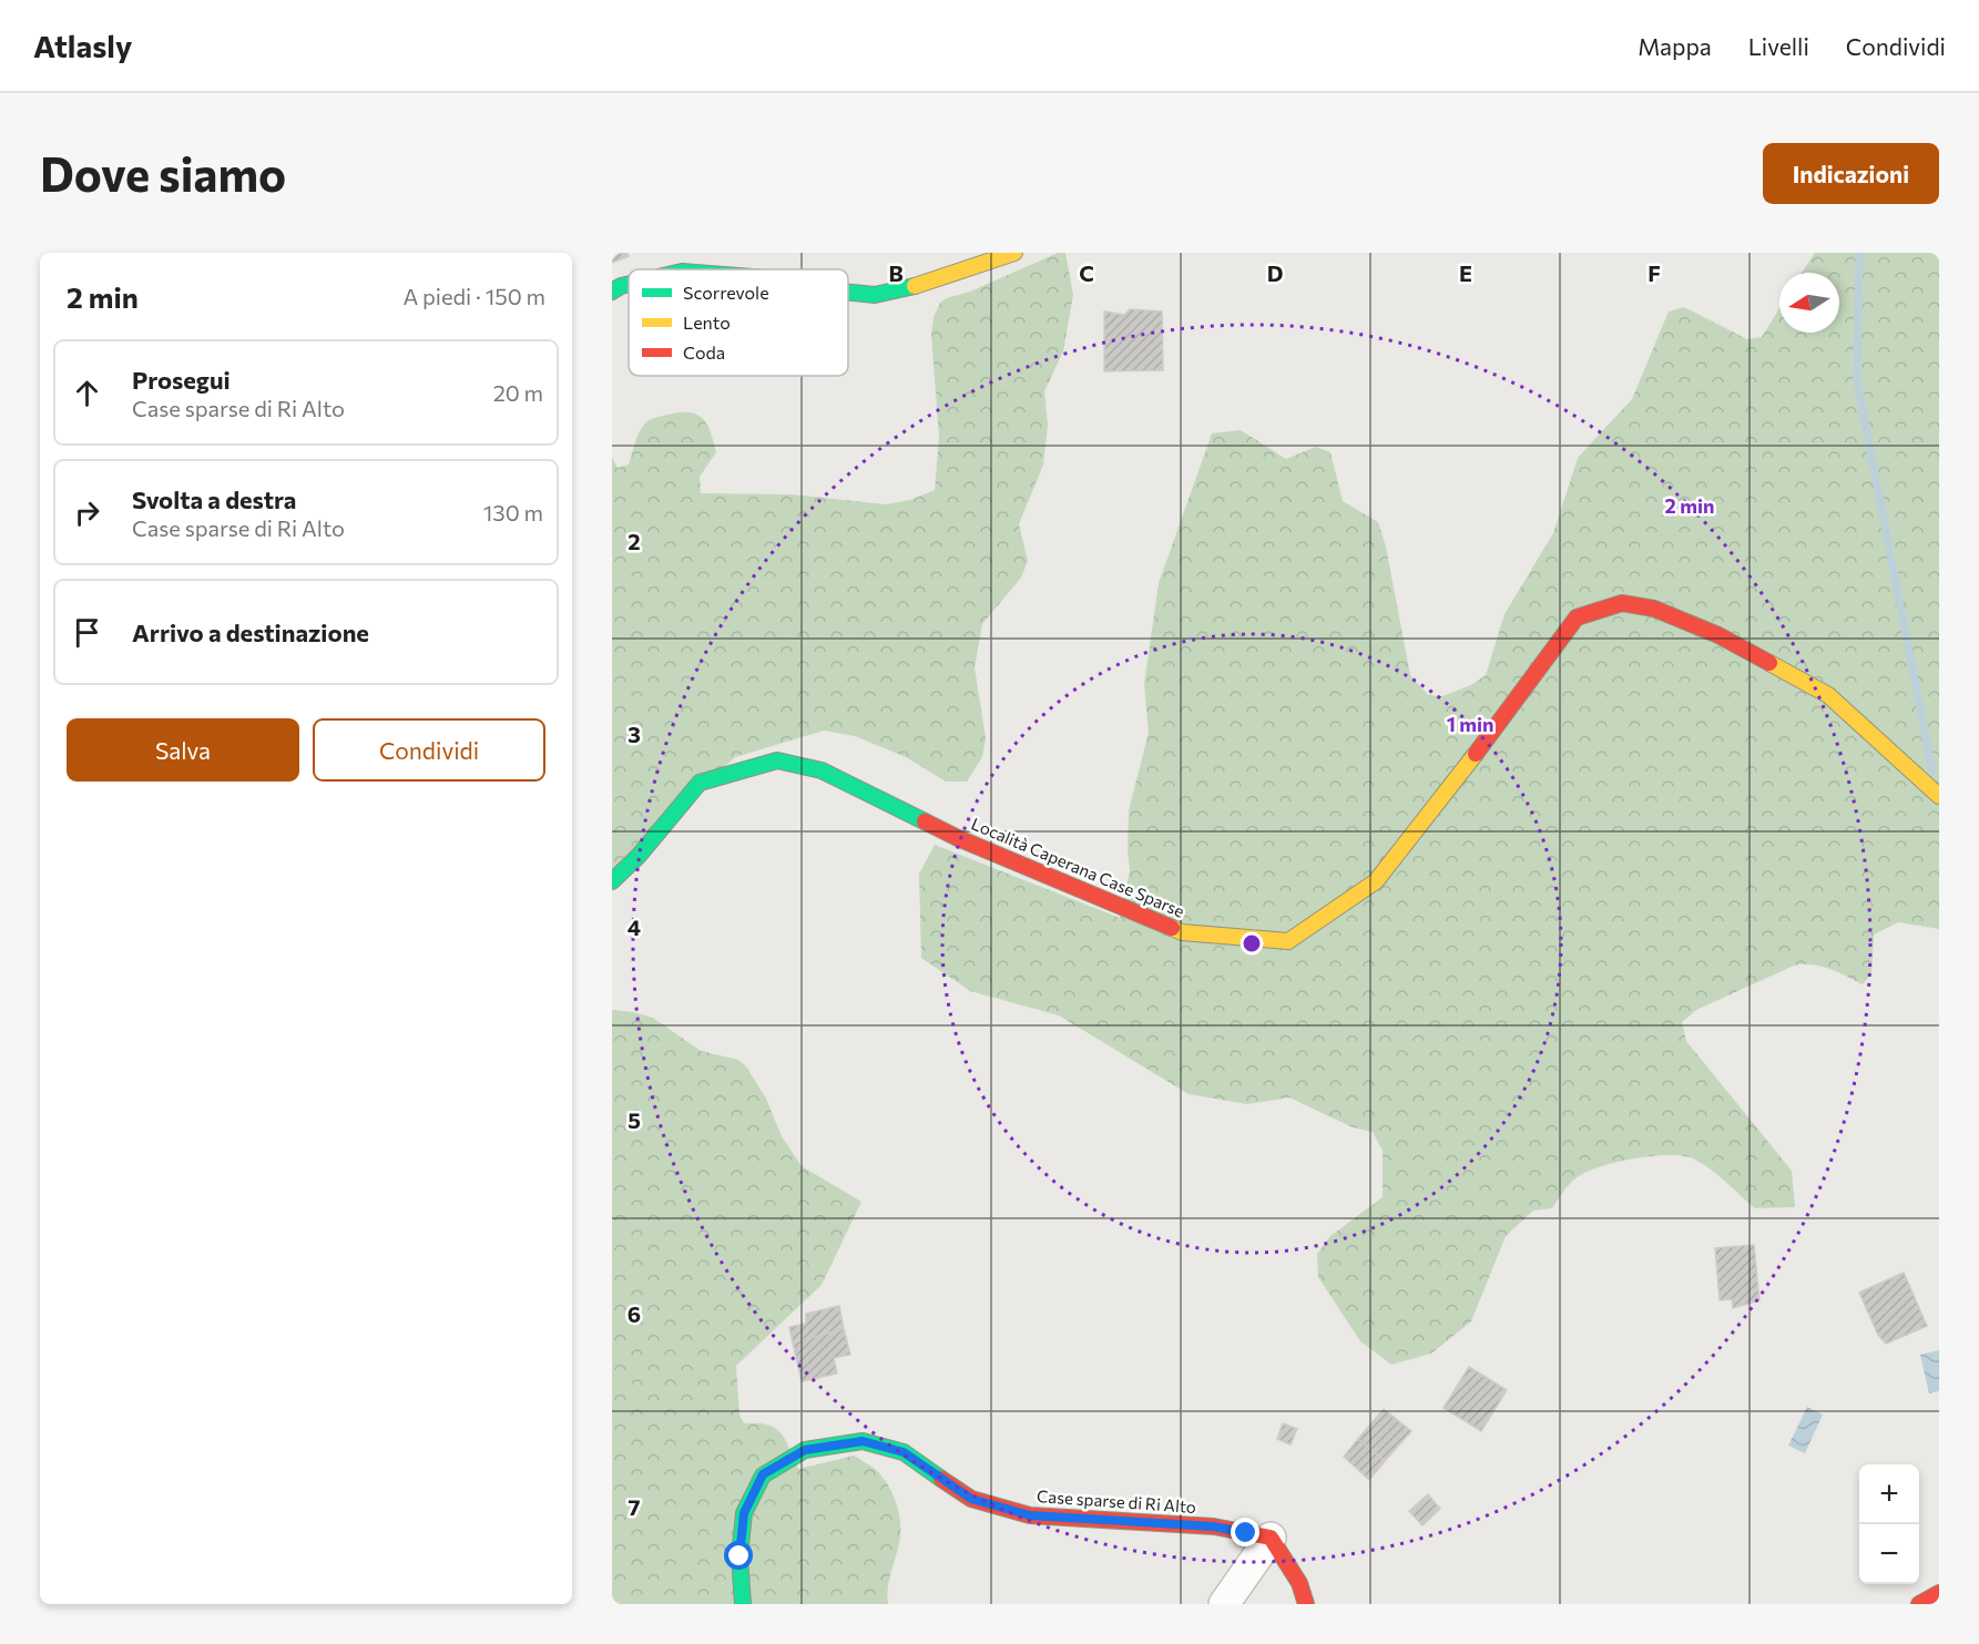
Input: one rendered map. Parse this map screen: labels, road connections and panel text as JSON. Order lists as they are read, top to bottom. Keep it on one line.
{"streets":{"street":["Località Caperana Case Sparse","Case sparse di Ri Alto"]},"legend":["Scorrevole","Lento","Coda"],"north":"left","page":{"header":"Atlasly","nav":["Mappa","Livelli","Condividi"],"buttons":["Indicazioni",["Salva","Condividi"]],"title":"Dove siamo","heading":["2 min","A piedi · 150 m"],"list":[["Prosegui","Case sparse di Ri Alto","20 m"],["Svolta a destra","Case sparse di Ri Alto","130 m"],"Arrivo a destinazione"],"map_buttons":["+","−"]},"grid":{"columns":["B","C","D","E","F"],"rows":["2","3","4","5","6","7"]},"rings":["2 min","1 min"]}
